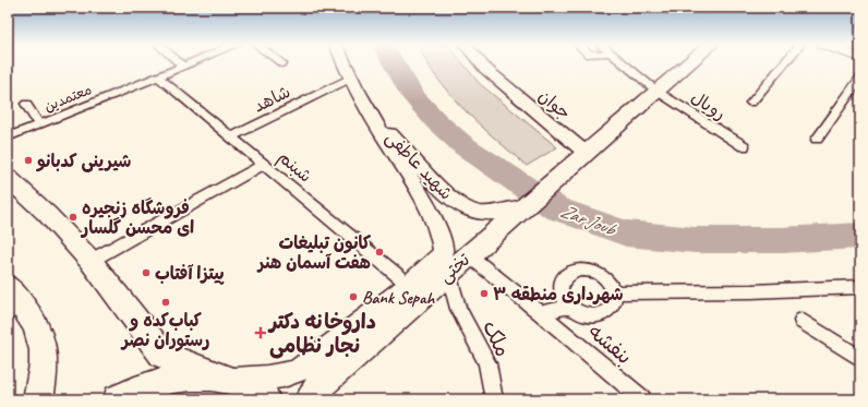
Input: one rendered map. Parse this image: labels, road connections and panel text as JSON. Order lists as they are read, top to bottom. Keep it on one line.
{"streets":{"main road":["جوان","شهید عاطفی","تختی"],"street":["معتمدین","شاهد","رویال","شبنم","ملک","بنفشه"]},"crossings":[["معتمدین","شبنم"],["شاهد","شهید عاطفی"],["شاهد","شبنم"],["جوان","تختی"],["رویال","تختی"],["شهید عاطفی","تختی"],["شهید عاطفی","ملک"],["شهید عاطفی","بنفشه"],["شبنم","تختی"],["تختی","ملک"],["تختی","بنفشه"],["ملک","بنفشه"]],"water":["Zar Joub"],"places":{"other":["شیرینی کدبانو","فروشگاه زنجیره ای محسن گلسار","کانون تبلیغات هفت آسمان هنر","پیتزا آفتاب","شهرداری منطقه ۳","Bank Sepah","کباب‌کده و رستوران نصر"],"health":["داروخانه دکتر نجار نظامی"]}}
